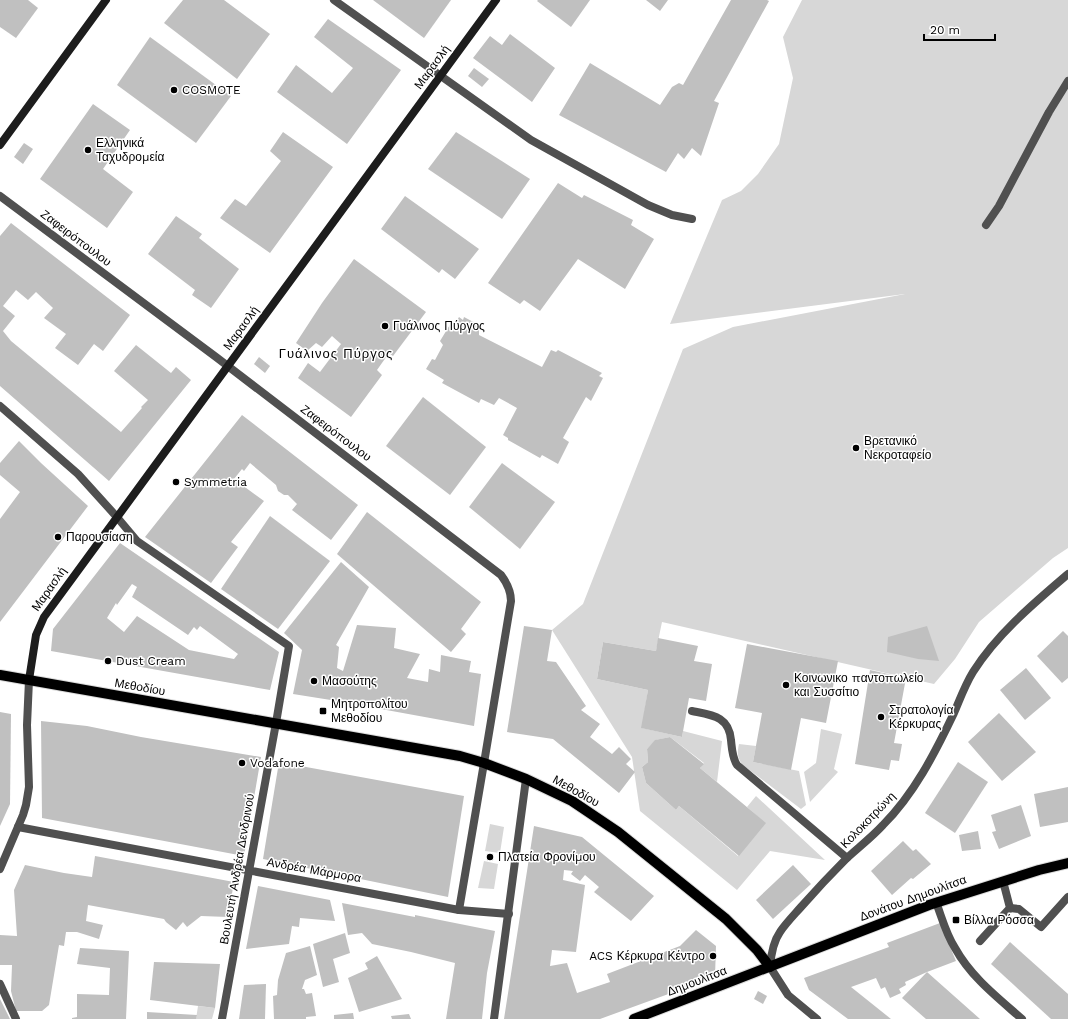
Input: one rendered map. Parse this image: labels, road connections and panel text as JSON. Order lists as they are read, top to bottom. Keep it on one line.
{"streets":{"main road":["Μεθοδίου","Δονάτου Δημουλίτσα","Δημουλίτσα"],"street":["Μαρασλή","Ζαφειρόπουλου","Κολοκοτρώνη","Βουλευτή Ανδρέα Δενδρινού","Ανδρέα Μάρμορα"]},"crossings":[["Μαρασλή","Ζαφειρόπουλου"],["Μαρασλή","Μεθοδίου"],["Μαρασλή","Βουλευτή Ανδρέα Δενδρινού"],["Ζαφειρόπουλου","Μεθοδίου"],["Μεθοδίου","Κολοκοτρώνη"],["Μεθοδίου","Βουλευτή Ανδρέα Δενδρινού"],["Μεθοδίου","Δονάτου Δημουλίτσα"],["Μεθοδίου","Δημουλίτσα"],["Κολοκοτρώνη","Δονάτου Δημουλίτσα"],["Κολοκοτρώνη","Δημουλίτσα"],["Βουλευτή Ανδρέα Δενδρινού","Ανδρέα Μάρμορα"],["Δονάτου Δημουλίτσα","Δημουλίτσα"]],"districts":["Γυάλινος Πύργος"],"places":{"other":["COSMOTE","Ελληνικά Ταχυδρομεία","Γυάλινος Πύργος","Βρετανικό Νεκροταφείο","Symmetria","Παρουσίαση","Dust Cream","Μασούτης","Κοινωνικο παντοπωλείο και Συσσίτιο","Στρατολογία Κέρκυρας","Vodafone","Πλατεία Φρονίμου","ACS Κέρκυρα Κέντρο"],"transit":["Μητροπολίτου Μεθοδίου","Βίλλα Ρόσσα"]},"scale_bar":"20 m"}
